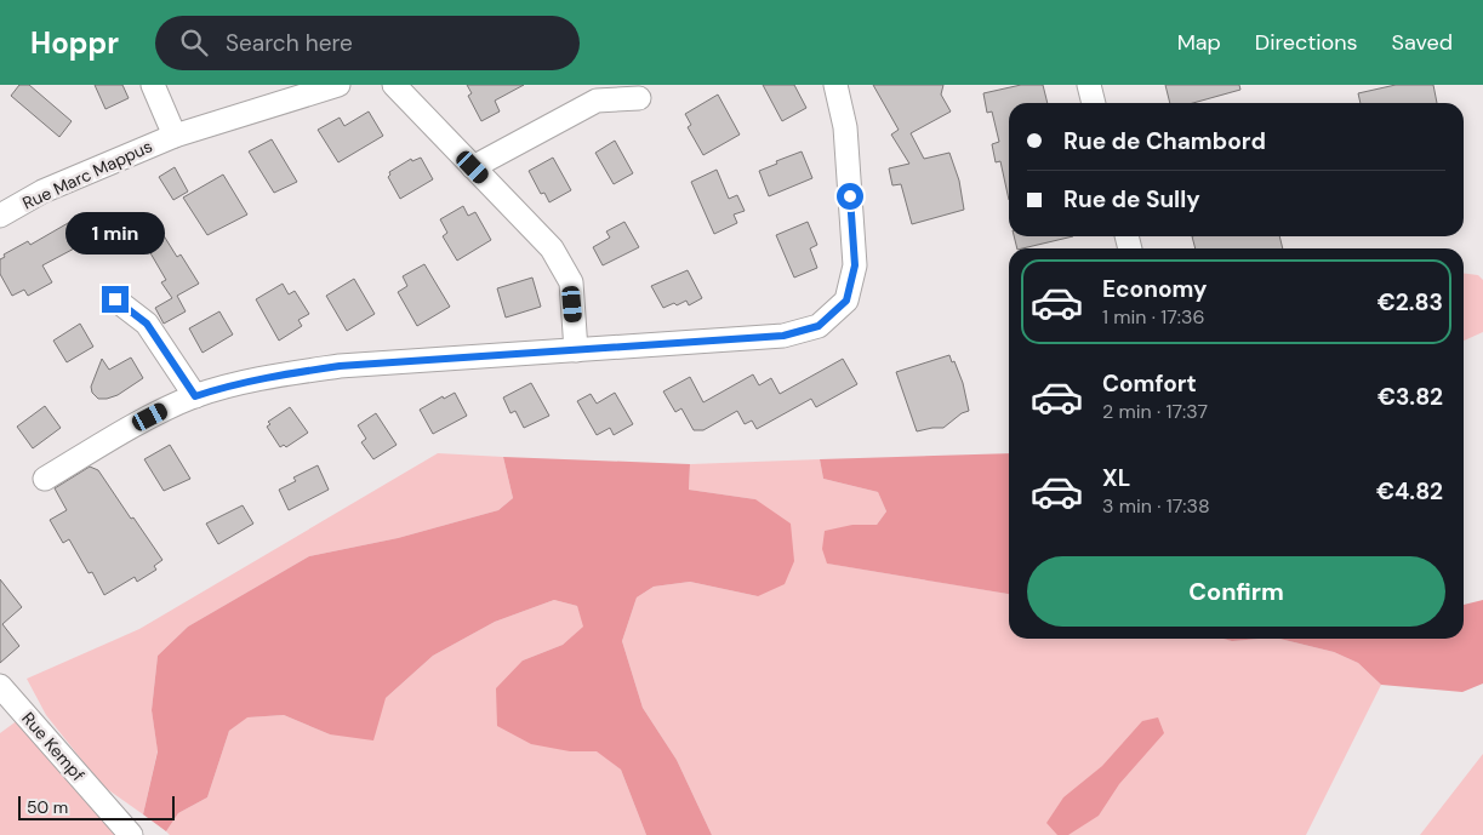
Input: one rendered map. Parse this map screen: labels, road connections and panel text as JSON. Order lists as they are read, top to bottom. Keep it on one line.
{"streets":{"street":["Rue Marc Mappus","Rue Kempf"]},"scale_bar":"50 m","page":{"header":"Hoppr","search":"Search here","nav":["Map","Directions","Saved"],"banner":["Rue de Chambord","Rue de Sully"],"bubble":"1 min","list":[{"name":"Economy","note":"1 min · 17:36","value":"€2.83"},{"name":"Comfort","note":"2 min · 17:37","value":"€3.82"},{"name":"XL","note":"3 min · 17:38","value":"€4.82"}],"buttons":"Confirm","scale":"50 m"}}
